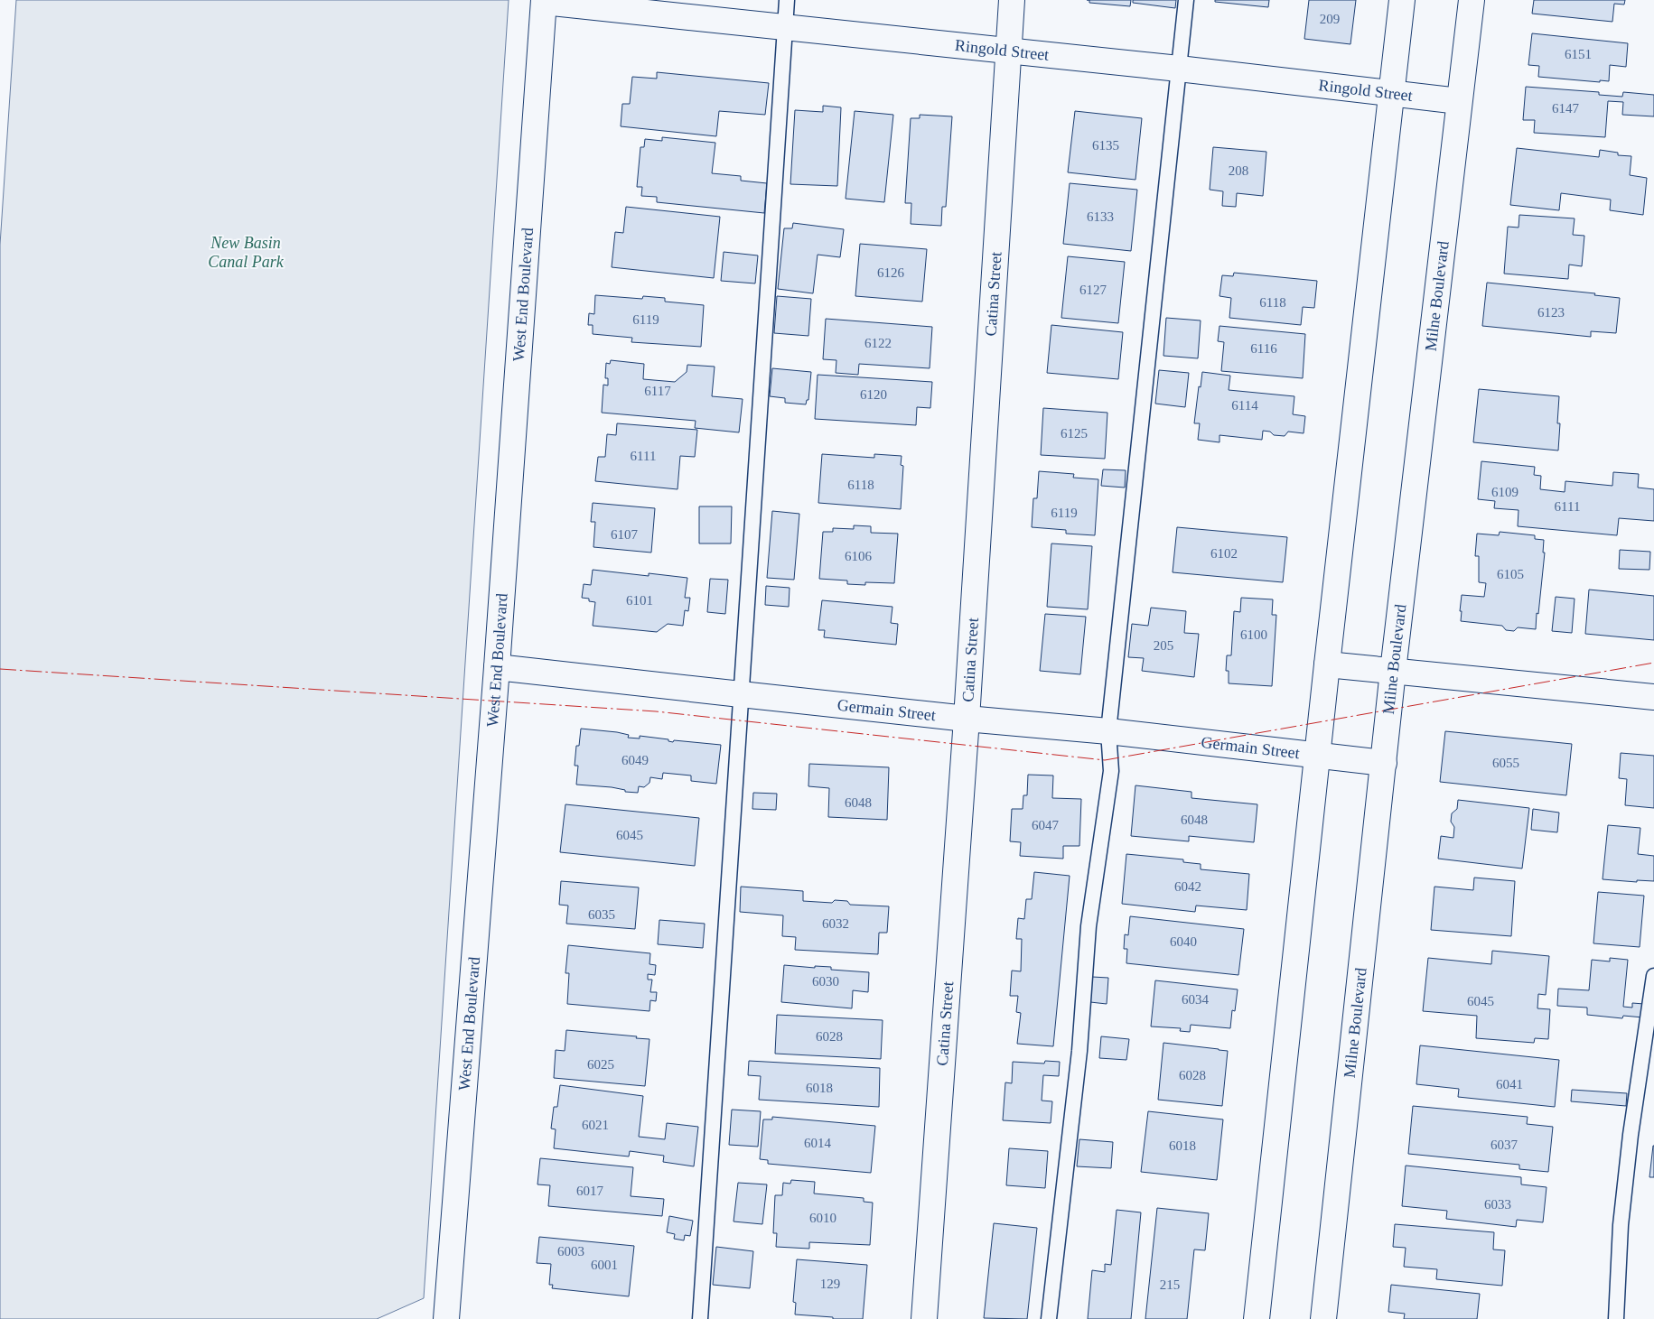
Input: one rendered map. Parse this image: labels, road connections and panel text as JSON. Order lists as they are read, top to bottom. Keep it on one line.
{"streets":{"street":["Ringold Street","Catina Street","West End Boulevard","Milne Boulevard","Germain Street"]},"crossings":[["Ringold Street","Catina Street"],["Ringold Street","West End Boulevard"],["Ringold Street","Milne Boulevard"],["Catina Street","Germain Street"],["West End Boulevard","Germain Street"],["Milne Boulevard","Germain Street"]],"parks":["New Basin Canal Park"],"house_numbers":["209","6151","6147","6135","208","6133","6126","6127","6118","6123","6119","6122","6116","6117","6120","6114","6125","6111","6118","6109","6111","6119","6107","6102","6106","6105","6101","6100","205","6049","6055","6048","6048","6047","6045","6042","6035","6032","6040","6030","6034","6045","6028","6025","6028","6041","6018","6021","6014","6037","6018","6017","6033","6010","6003","6001","129","215"]}
